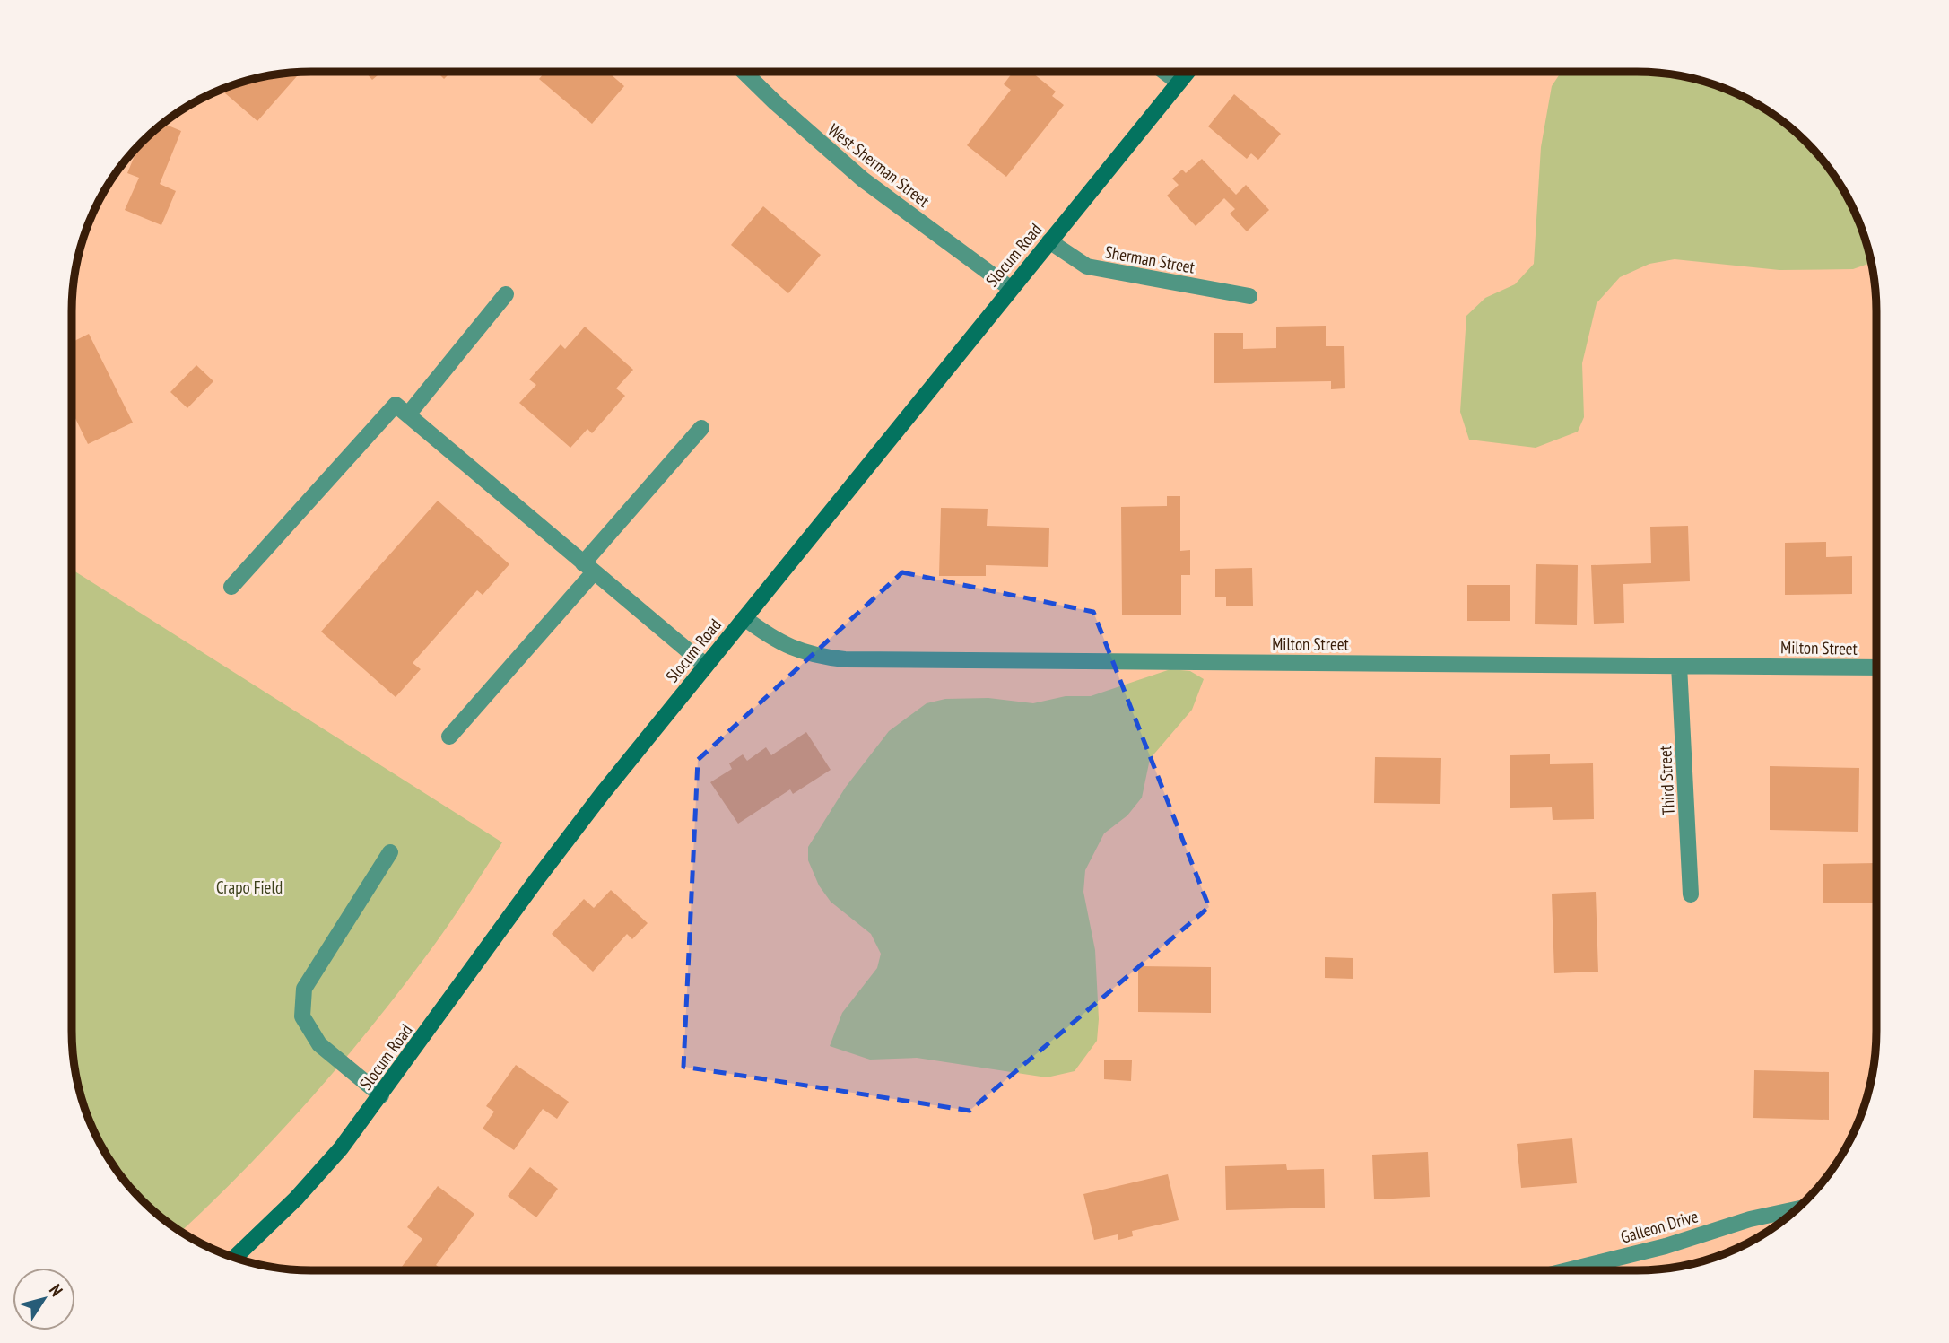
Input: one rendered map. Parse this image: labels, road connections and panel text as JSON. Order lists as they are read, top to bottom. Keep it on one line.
{"streets":{"main road":["Slocum Road"],"street":["West Sherman Street","Sherman Street","Milton Street","Third Street","Galleon Drive"]},"crossings":[["West Sherman Street","Slocum Road"],["Slocum Road","Sherman Street"],["Slocum Road","Milton Street"],["Milton Street","Third Street"]],"parks":["Crapo Field"],"north":"top right"}
